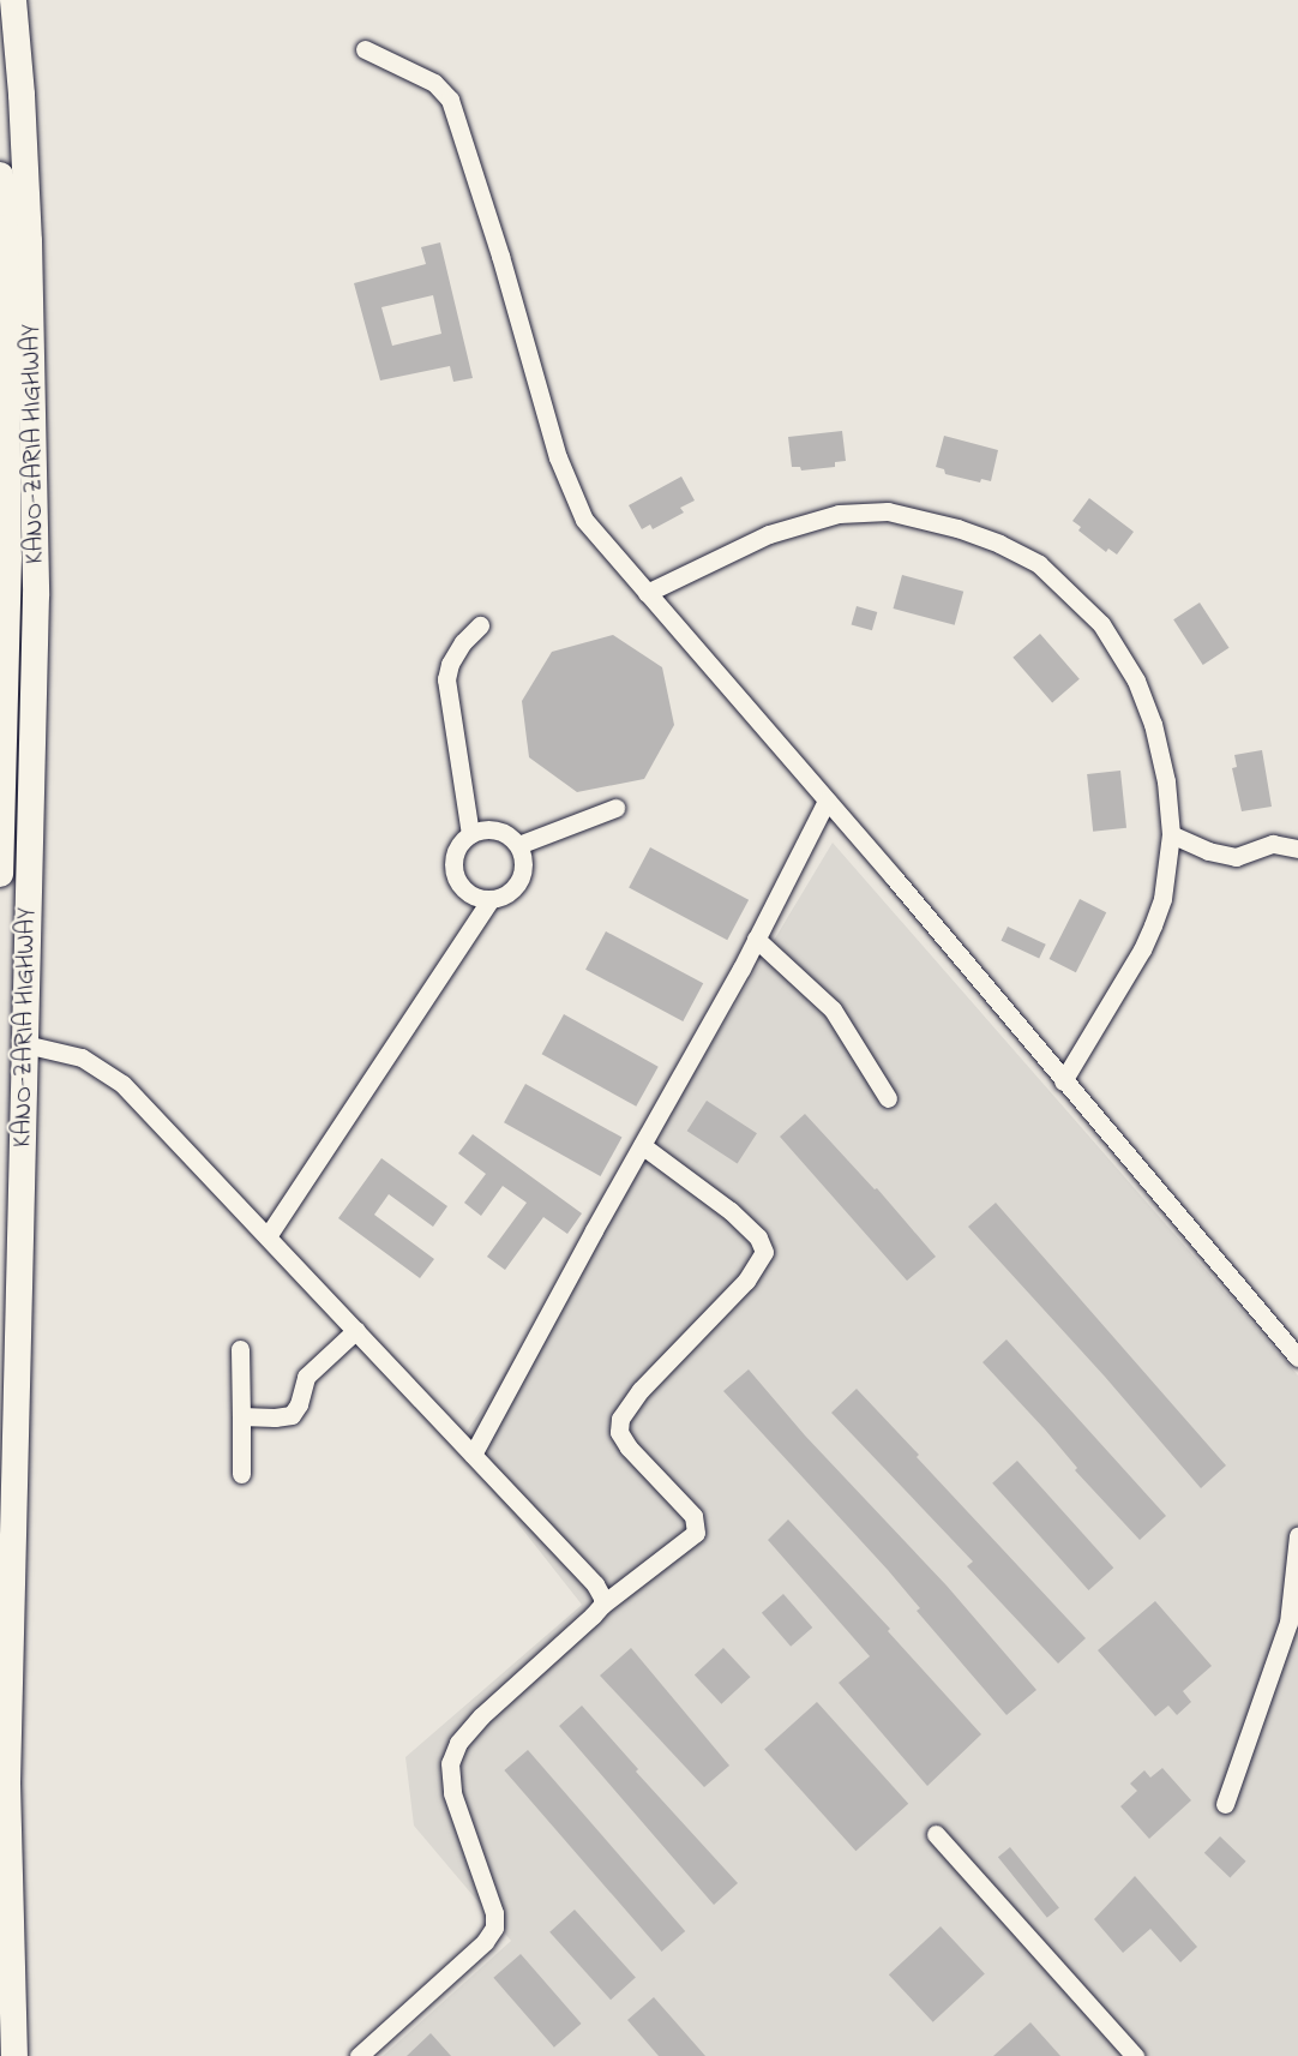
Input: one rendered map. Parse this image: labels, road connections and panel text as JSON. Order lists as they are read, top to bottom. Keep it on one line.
{"streets":{"highway":["KANO-ZARIA HIGHWAY"]}}
